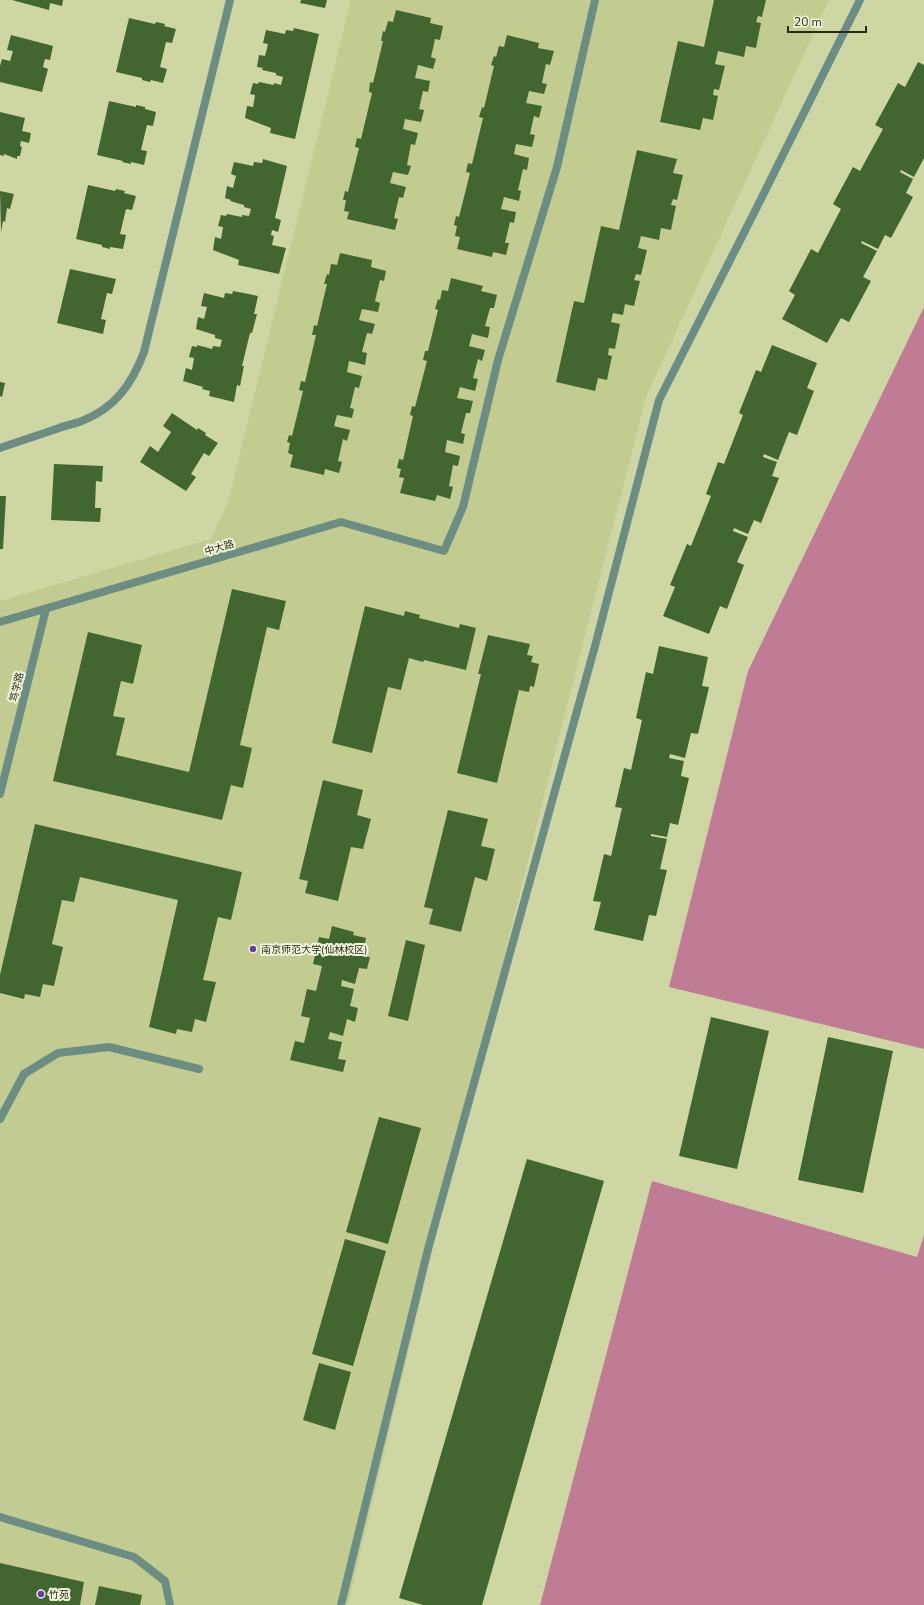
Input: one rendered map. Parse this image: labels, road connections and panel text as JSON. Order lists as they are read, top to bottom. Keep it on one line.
{"streets":{"street":["中大路","笃学路"]},"crossings":[["中大路","笃学路"]],"places":["南京师范大学(仙林校区)","竹苑"],"scale_bar":"20 m"}
